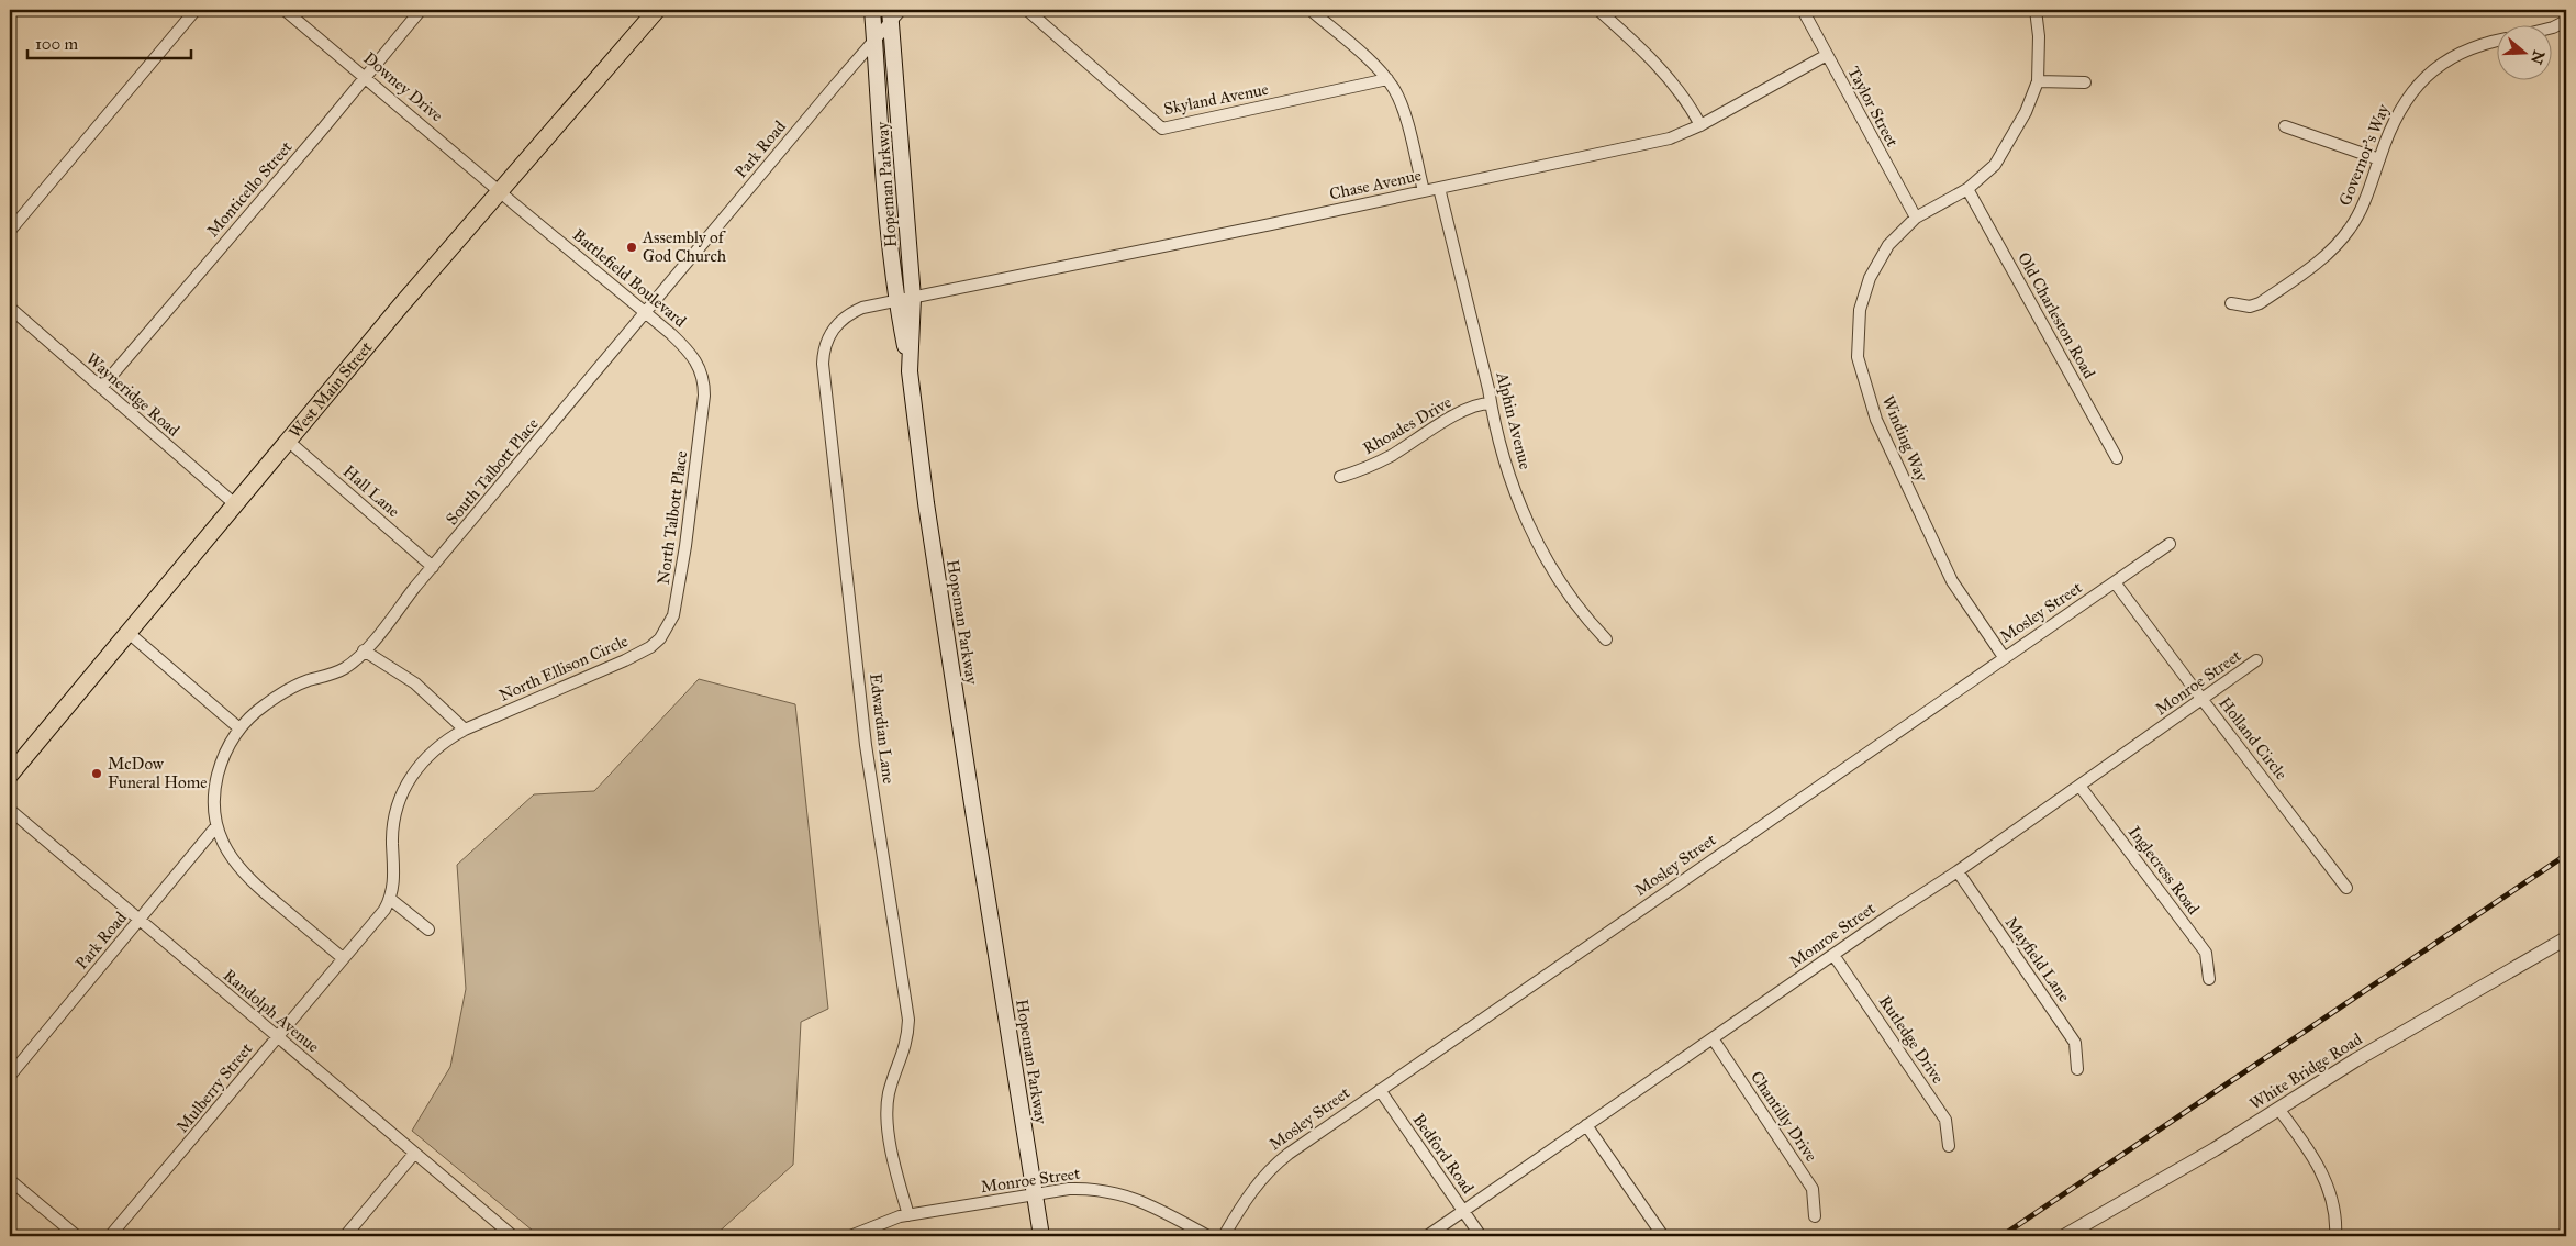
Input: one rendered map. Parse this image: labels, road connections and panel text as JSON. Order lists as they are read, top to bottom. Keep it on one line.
{"streets":{"main road":["Hopeman Parkway","West Main Street"],"street":["Downey Drive","Skyland Avenue","Taylor Street","Park Road","Governor's Way","Chase Avenue","Monticello Street","Battlefield Boulevard","Old Charleston Road","Wayneridge Road","Alphin Avenue","Rhoades Drive","Winding Way","South Talbott Place","Hall Lane","North Talbott Place","Mosley Street","North Ellison Circle","Monroe Street","Edwardian Lane","Holland Circle","Inglecress Road","Mayfield Lane","Randolph Avenue","Rutledge Drive","White Bridge Road","Mulberry Street","Chantilly Drive","Bedford Road"]},"crossings":[["Downey Drive","Monticello Street"],["Downey Drive","Battlefield Boulevard"],["Downey Drive","West Main Street"],["Taylor Street","Chase Avenue"],["Taylor Street","Winding Way"],["Park Road","Hopeman Parkway"],["Park Road","Battlefield Boulevard"],["Park Road","South Talbott Place"],["Park Road","Randolph Avenue"],["Hopeman Parkway","Chase Avenue"],["Hopeman Parkway","Monroe Street"],["Hopeman Parkway","Edwardian Lane"],["Chase Avenue","Alphin Avenue"],["Chase Avenue","Edwardian Lane"],["Monticello Street","Wayneridge Road"],["Battlefield Boulevard","West Main Street"],["Battlefield Boulevard","South Talbott Place"],["Battlefield Boulevard","North Talbott Place"],["Old Charleston Road","Winding Way"],["West Main Street","Wayneridge Road"],["West Main Street","Hall Lane"],["Alphin Avenue","Rhoades Drive"],["Winding Way","Mosley Street"],["South Talbott Place","Hall Lane"],["North Talbott Place","North Ellison Circle"],["Mosley Street","Holland Circle"],["Mosley Street","Bedford Road"],["North Ellison Circle","Mulberry Street"],["Monroe Street","Edwardian Lane"],["Monroe Street","Holland Circle"],["Monroe Street","Inglecress Road"],["Monroe Street","Mayfield Lane"],["Monroe Street","Rutledge Drive"],["Monroe Street","Chantilly Drive"],["Monroe Street","Bedford Road"],["Randolph Avenue","Mulberry Street"]],"places":["Assembly of God Church","McDow Funeral Home"],"scale_bar":"100 m","north":"right"}
